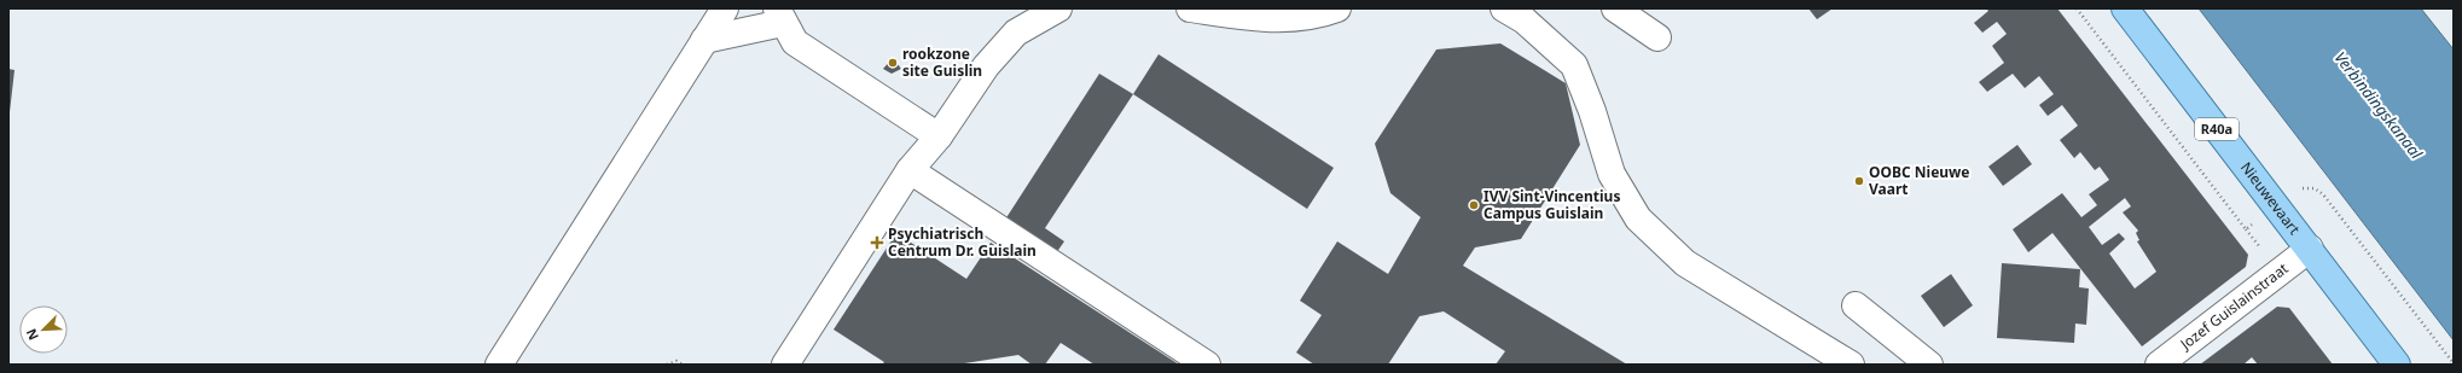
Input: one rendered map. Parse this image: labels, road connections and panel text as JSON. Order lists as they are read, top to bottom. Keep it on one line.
{"streets":{"main road":["R40a","Nieuwevaart"],"street":["Jozef Guislainstraat"]},"crossings":[["Nieuwevaart","Jozef Guislainstraat"]],"water":["Verbindingskanaal"],"places":{"other":["rookzone site Guislin","OOBC Nieuwe Vaart","IVV Sint-Vincentius Campus Guislain"],"health":["Psychiatrisch Centrum Dr. Guislain"]},"north":"bottom left"}
